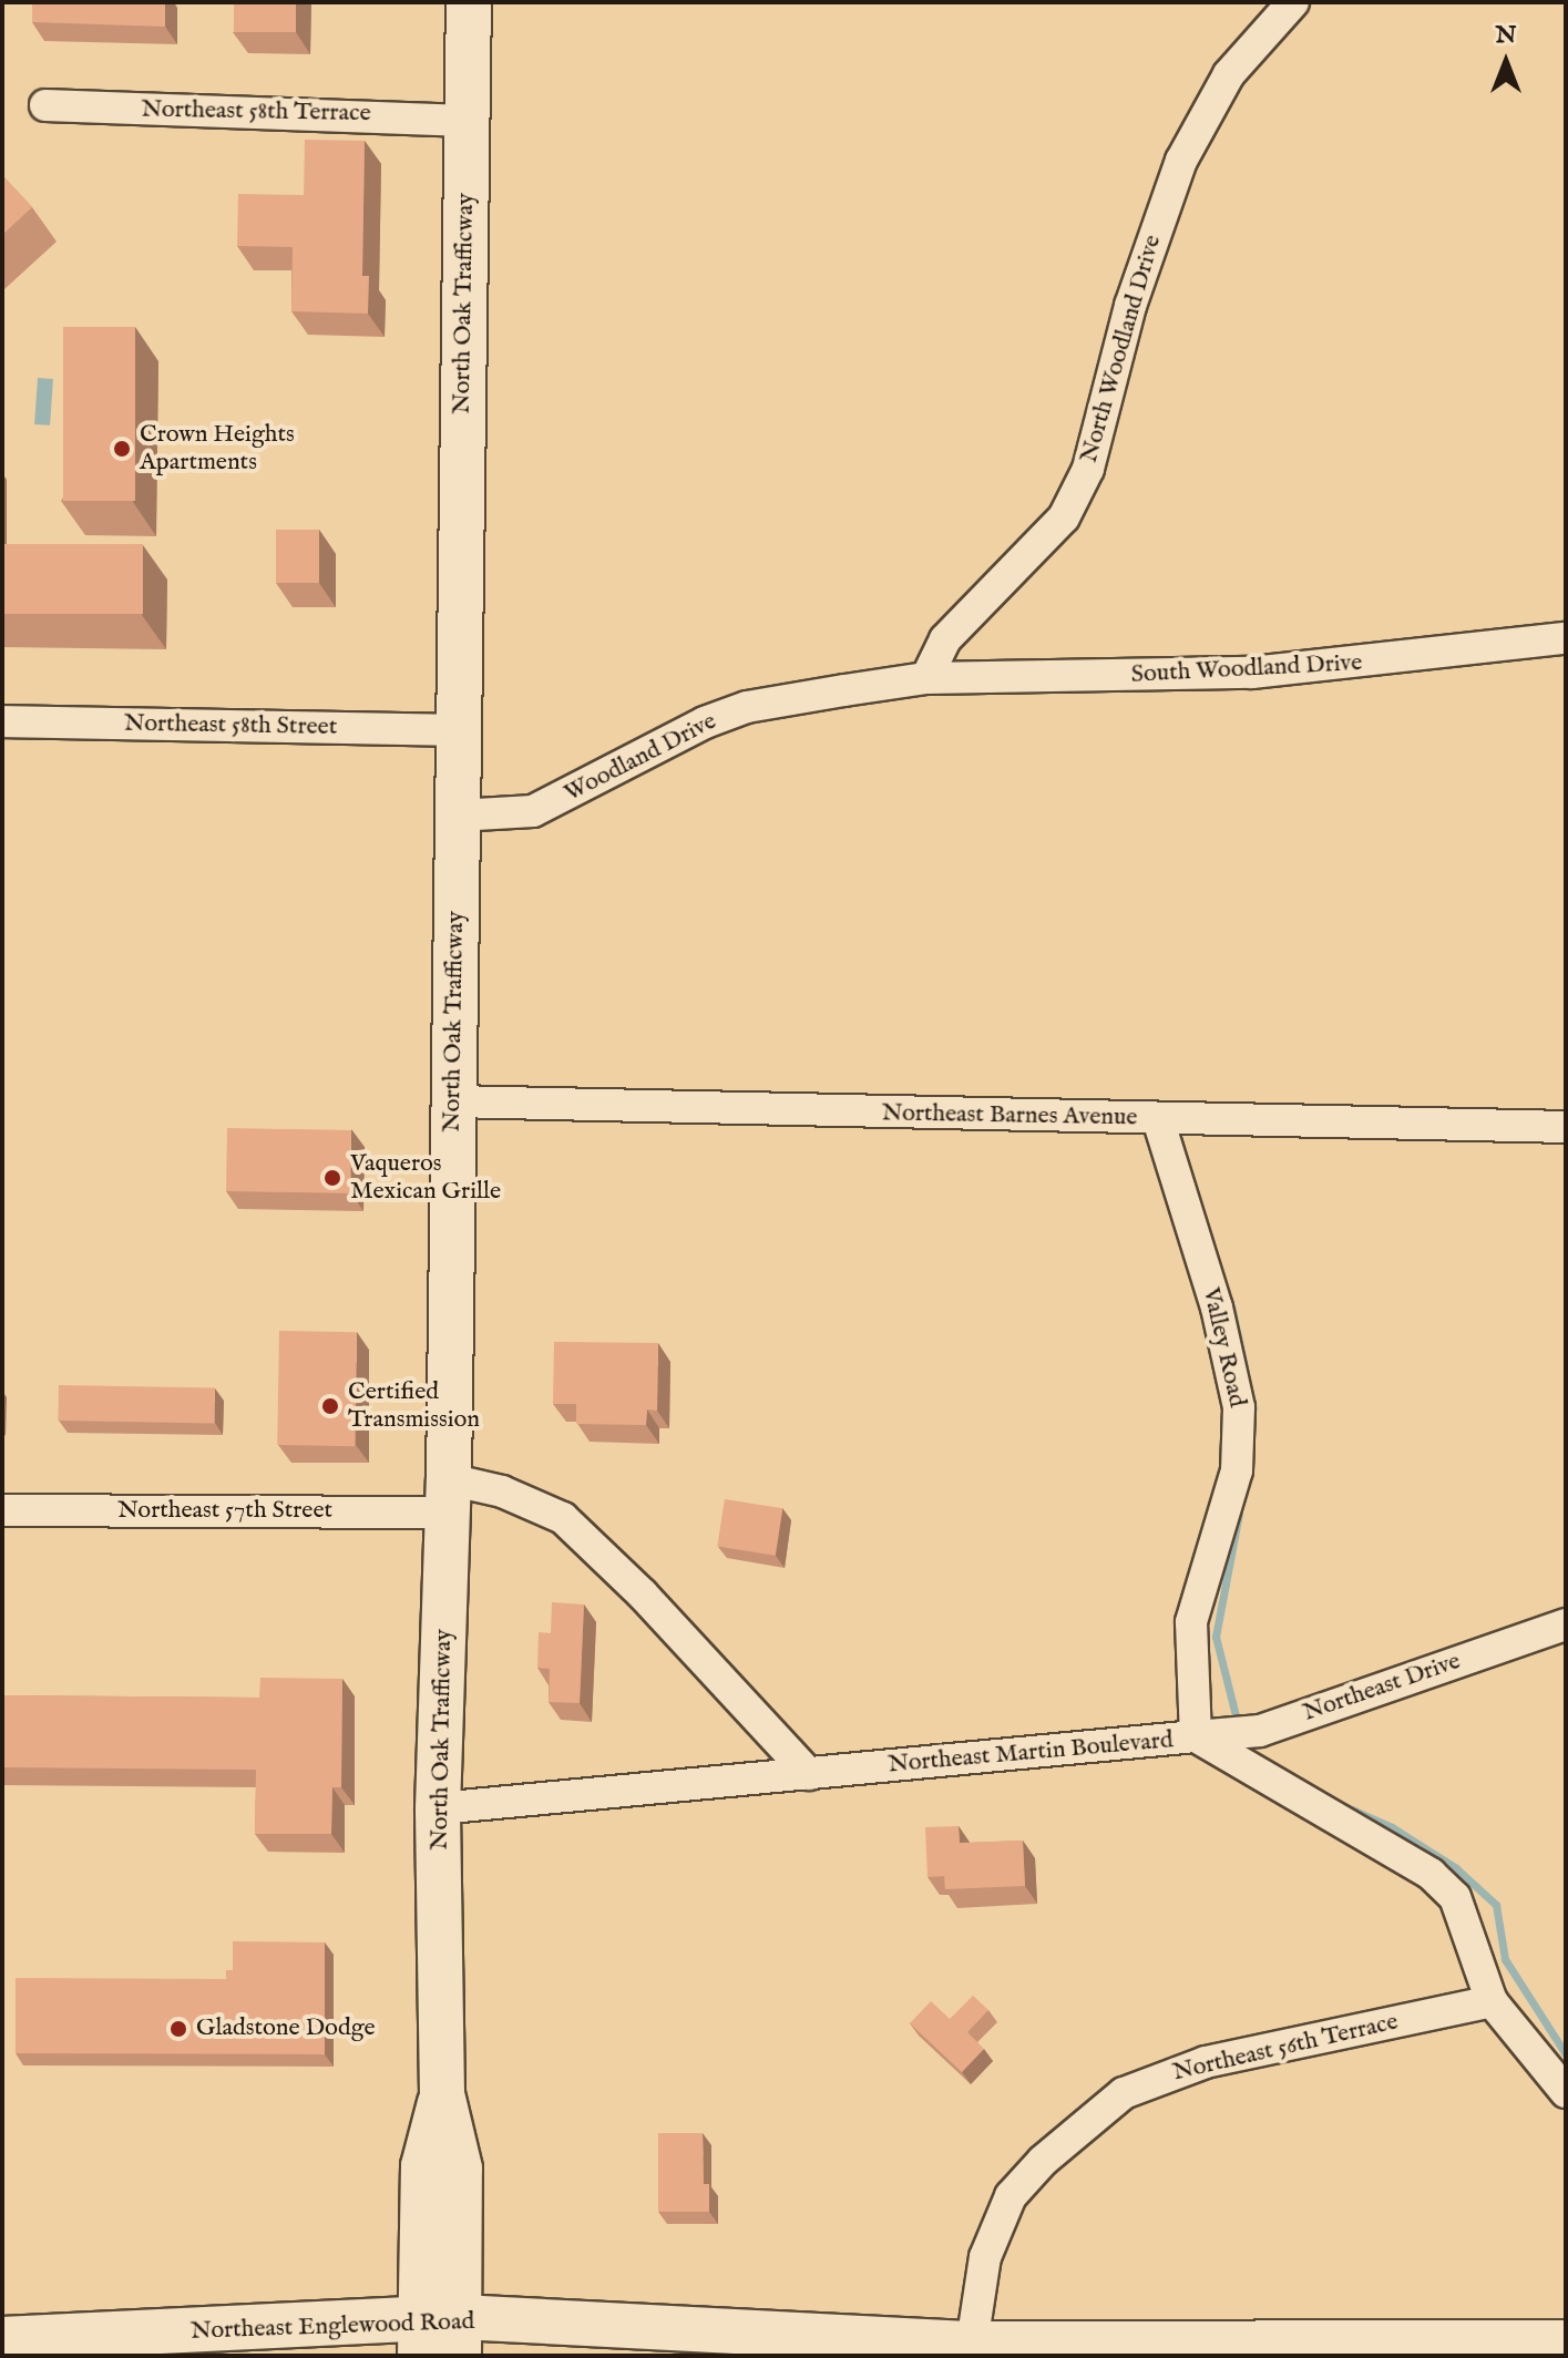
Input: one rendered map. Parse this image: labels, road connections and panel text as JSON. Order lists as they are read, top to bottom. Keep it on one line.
{"streets":{"main road":["North Oak Trafficway","Northeast Englewood Road"],"street":["Northeast 58th Terrace","North Woodland Drive","South Woodland Drive","Northeast 58th Street","Woodland Drive","Northeast Barnes Avenue","Valley Road","Northeast 57th Street","Northeast Drive","Northeast Martin Boulevard","Northeast 56th Terrace"]},"crossings":[["Northeast 58th Terrace","North Oak Trafficway"],["North Oak Trafficway","Northeast 58th Street"],["North Oak Trafficway","Woodland Drive"],["North Oak Trafficway","Northeast Barnes Avenue"],["North Oak Trafficway","Northeast 57th Street"],["North Oak Trafficway","Northeast Martin Boulevard"],["North Oak Trafficway","Northeast Englewood Road"],["North Woodland Drive","South Woodland Drive"],["North Woodland Drive","Woodland Drive"],["South Woodland Drive","Woodland Drive"],["Northeast Barnes Avenue","Valley Road"],["Valley Road","Northeast Drive"],["Valley Road","Northeast Martin Boulevard"],["Northeast Drive","Northeast Martin Boulevard"],["Northeast Martin Boulevard","Northeast 56th Terrace"],["Northeast 56th Terrace","Northeast Englewood Road"]],"places":["Crown Heights Apartments","Vaqueros Mexican Grille","Certified Transmission","Gladstone Dodge"],"north":"top"}
